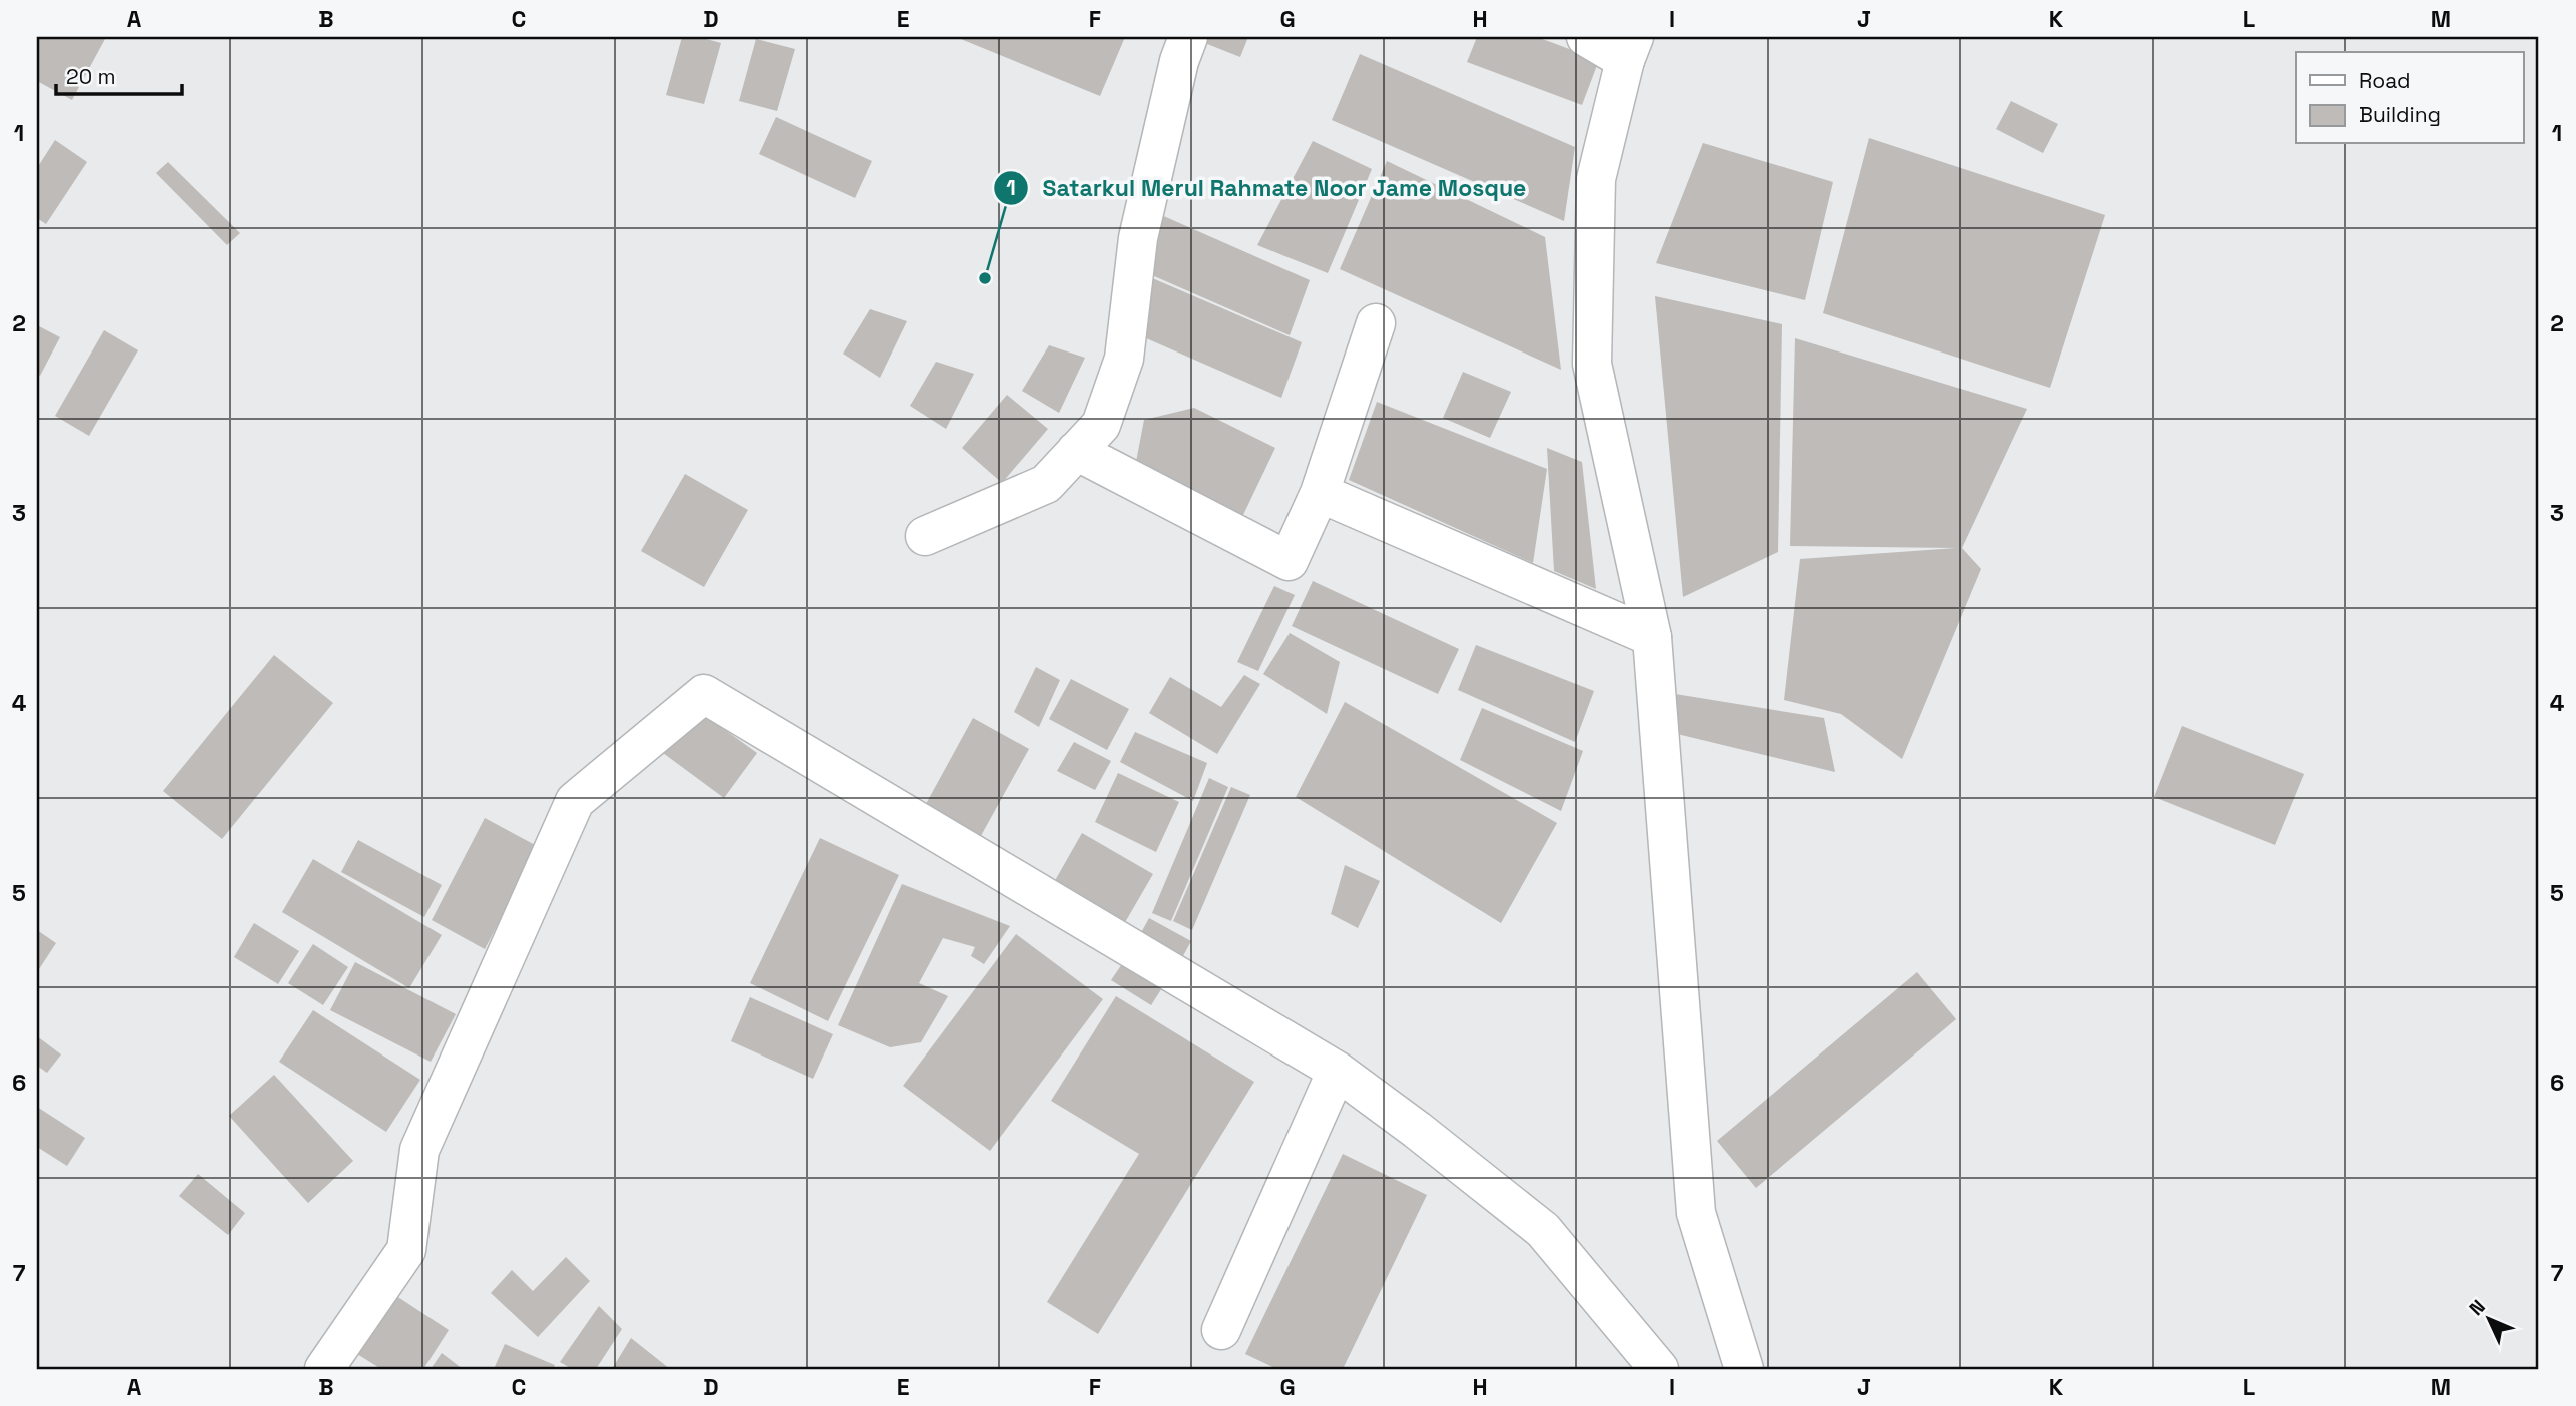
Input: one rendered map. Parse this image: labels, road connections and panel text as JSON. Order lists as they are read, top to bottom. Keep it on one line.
{"places":["Satarkul Merul Rahmate Noor Jame Mosque"],"legend":["Road","Building"],"scale_bar":"20 m","north":"top left","grid":{"columns":["A","B","C","D","E","F","G","H","I","J","K","L","M"],"rows":["1","2","3","4","5","6","7"]}}
